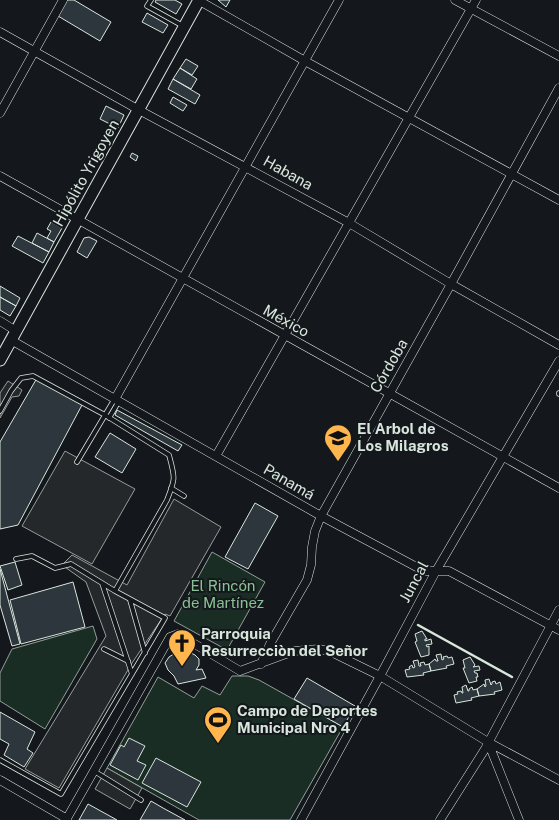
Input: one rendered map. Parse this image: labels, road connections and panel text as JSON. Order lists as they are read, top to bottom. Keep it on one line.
{"streets":{"street":["Hipólito Yrigoyen","Habana","México","Córdoba","Panamá","Juncal"]},"crossings":[["Hipólito Yrigoyen","Habana"],["Hipólito Yrigoyen","México"],["Hipólito Yrigoyen","Panamá"],["Habana","Córdoba"],["México","Córdoba"],["México","Juncal"],["Córdoba","Panamá"],["Panamá","Juncal"]],"parks":["El Rincón de Martínez"],"places":{"school or university":["El Arbol de Los Milagros"],"church":["Parroquia Resurrecciòn del Señor"],"sports":["Campo de Deportes Municipal Nro 4"]}}
